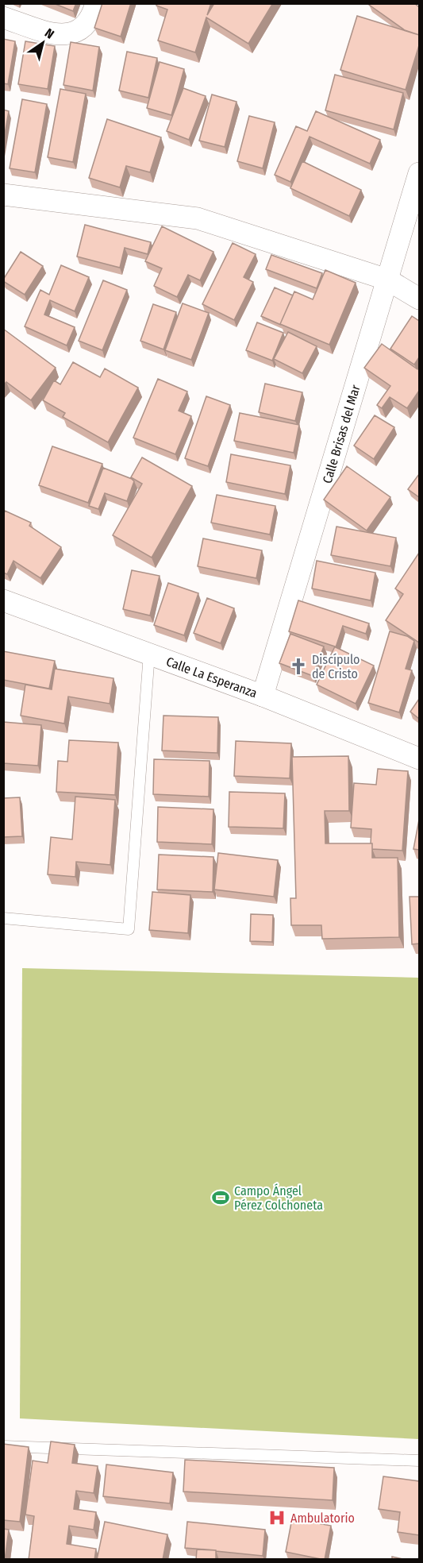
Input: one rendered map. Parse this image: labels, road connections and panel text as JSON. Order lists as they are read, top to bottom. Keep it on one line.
{"streets":{"street":["Calle Brisas del Mar","Calle La Esperanza"]},"crossings":[["Calle Brisas del Mar","Calle La Esperanza"]],"places":{"church":["Discípulo de Cristo"],"sports":["Campo Ángel Pérez Colchoneta"],"hospital":["Ambulatorio"]},"north":"top right"}
